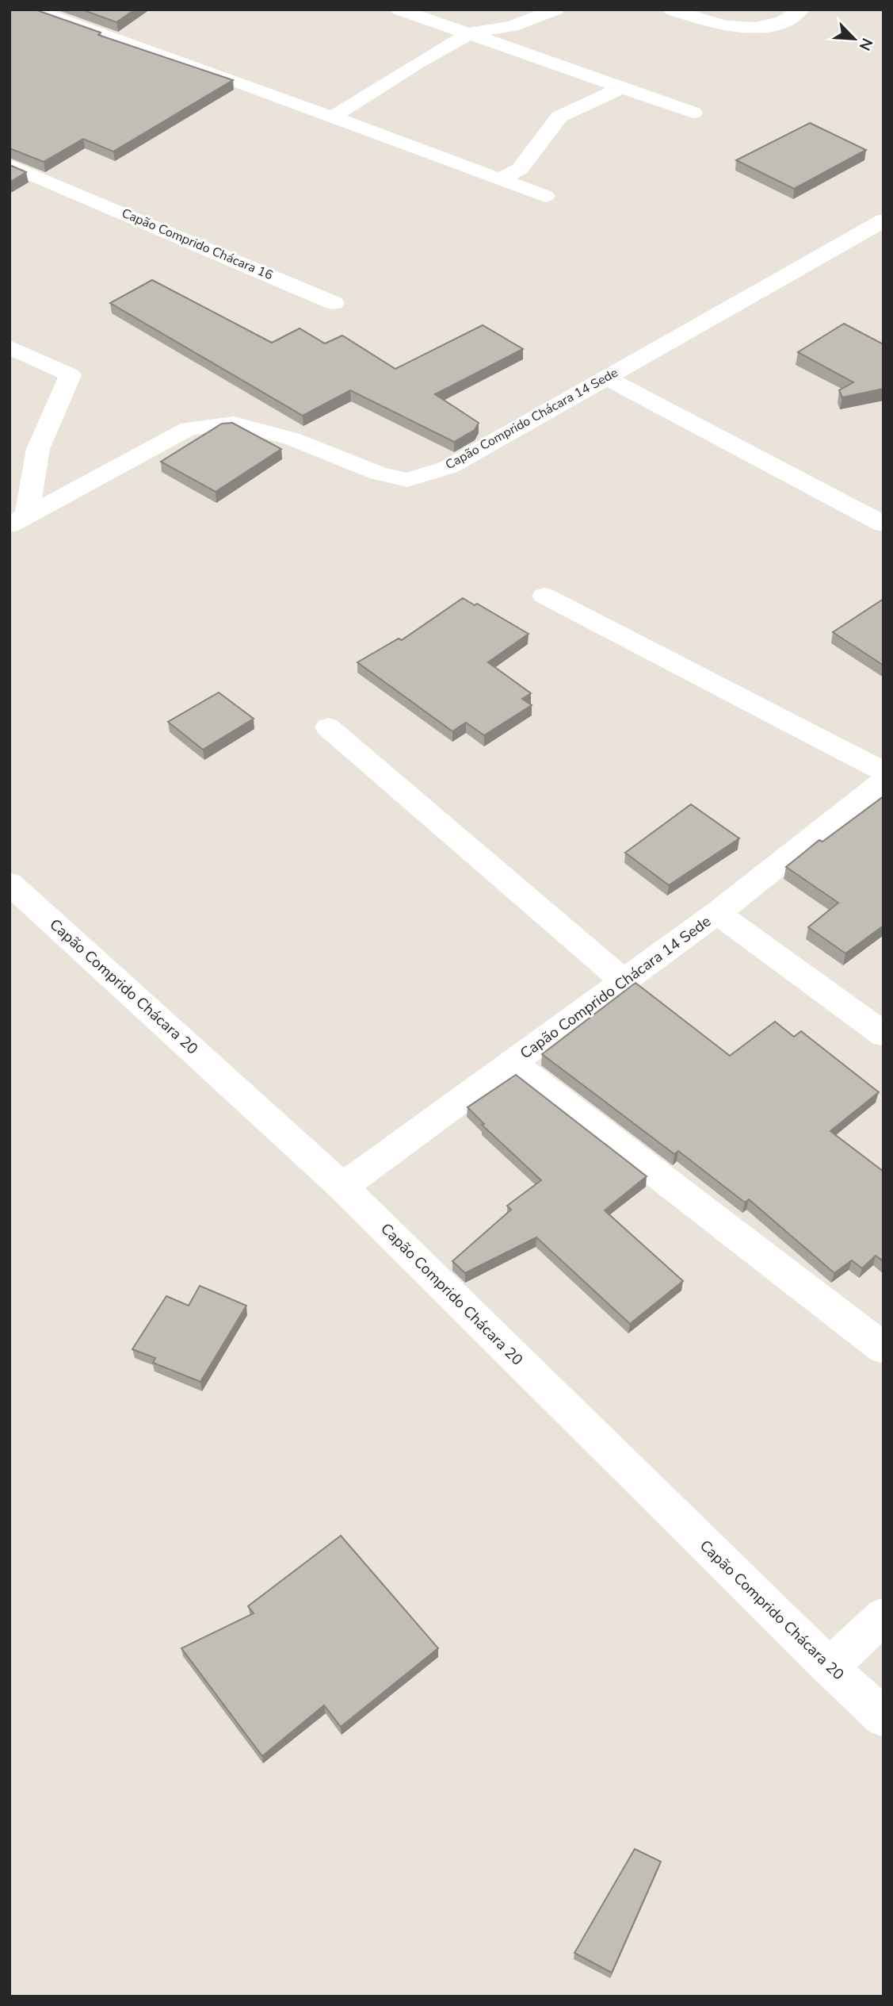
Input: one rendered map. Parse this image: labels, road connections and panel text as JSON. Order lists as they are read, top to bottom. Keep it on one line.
{"streets":{"street":["Capão Comprido Chácara 16","Capão Comprido Chácara 14 Sede","Capão Comprido Chácara 20"]},"crossings":[["Capão Comprido Chácara 14 Sede","Capão Comprido Chácara 20"]],"north":"bottom right"}
